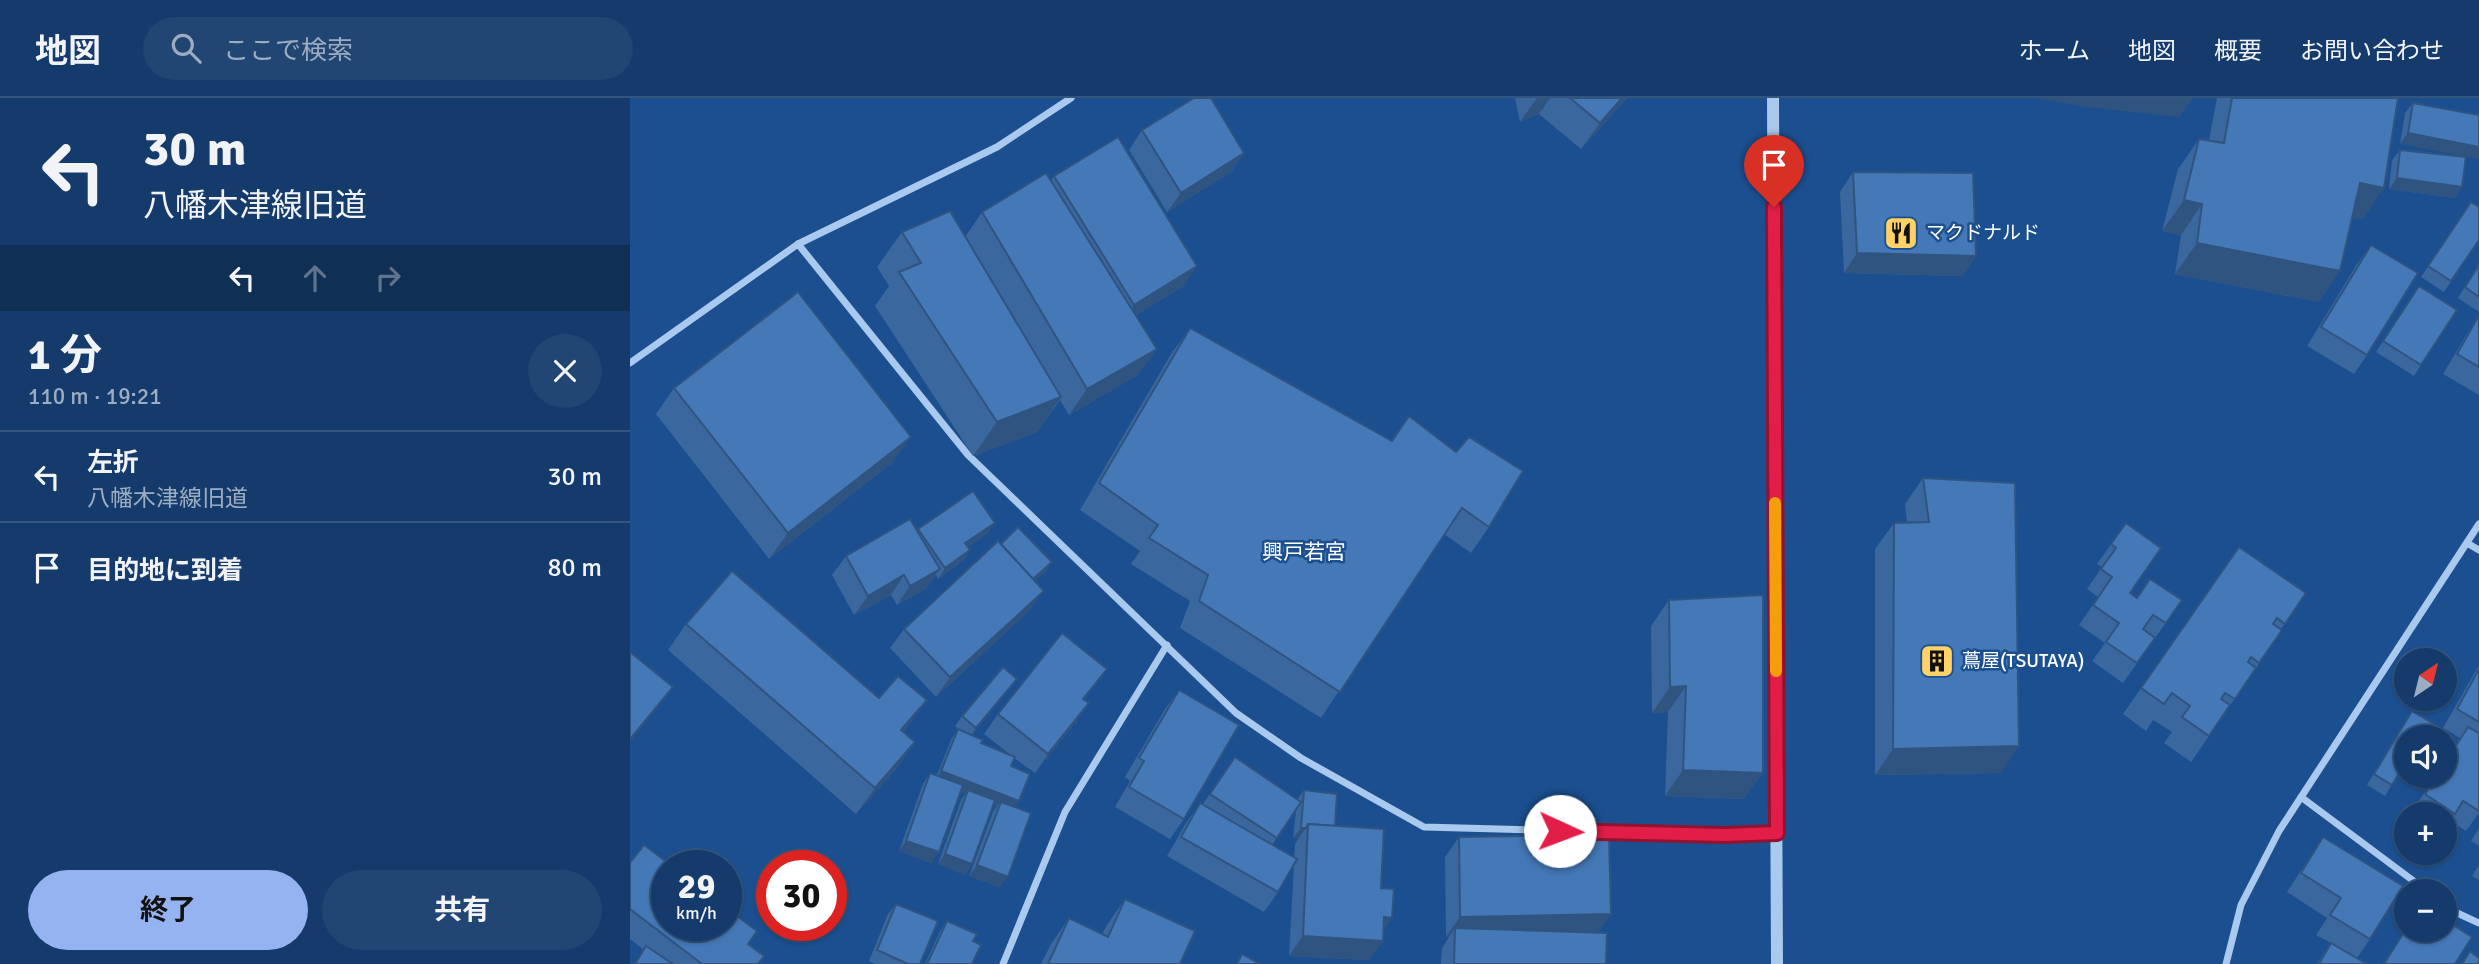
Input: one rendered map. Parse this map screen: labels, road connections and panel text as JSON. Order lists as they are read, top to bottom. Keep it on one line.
{"districts":["興戸若宮"],"places":{"restaurant":["マクドナルド"],"building":["蔦屋(TSUTAYA)"]},"north":"top right","page":{"header":"地図","search":"ここで検索","nav":["ホーム","地図","概要","お問い合わせ"],"turn":["30 m","八幡木津線旧道"],"heading":["1 分","110 m · 19:21"],"list":[{"name":"左折","note":"八幡木津線旧道","value":"30 m"},{"name":"目的地に到着","value":"80 m"}],"map_buttons":["+","−"],"speed":"29 km/h","limit":"30","buttons":["終了","共有"]}}
